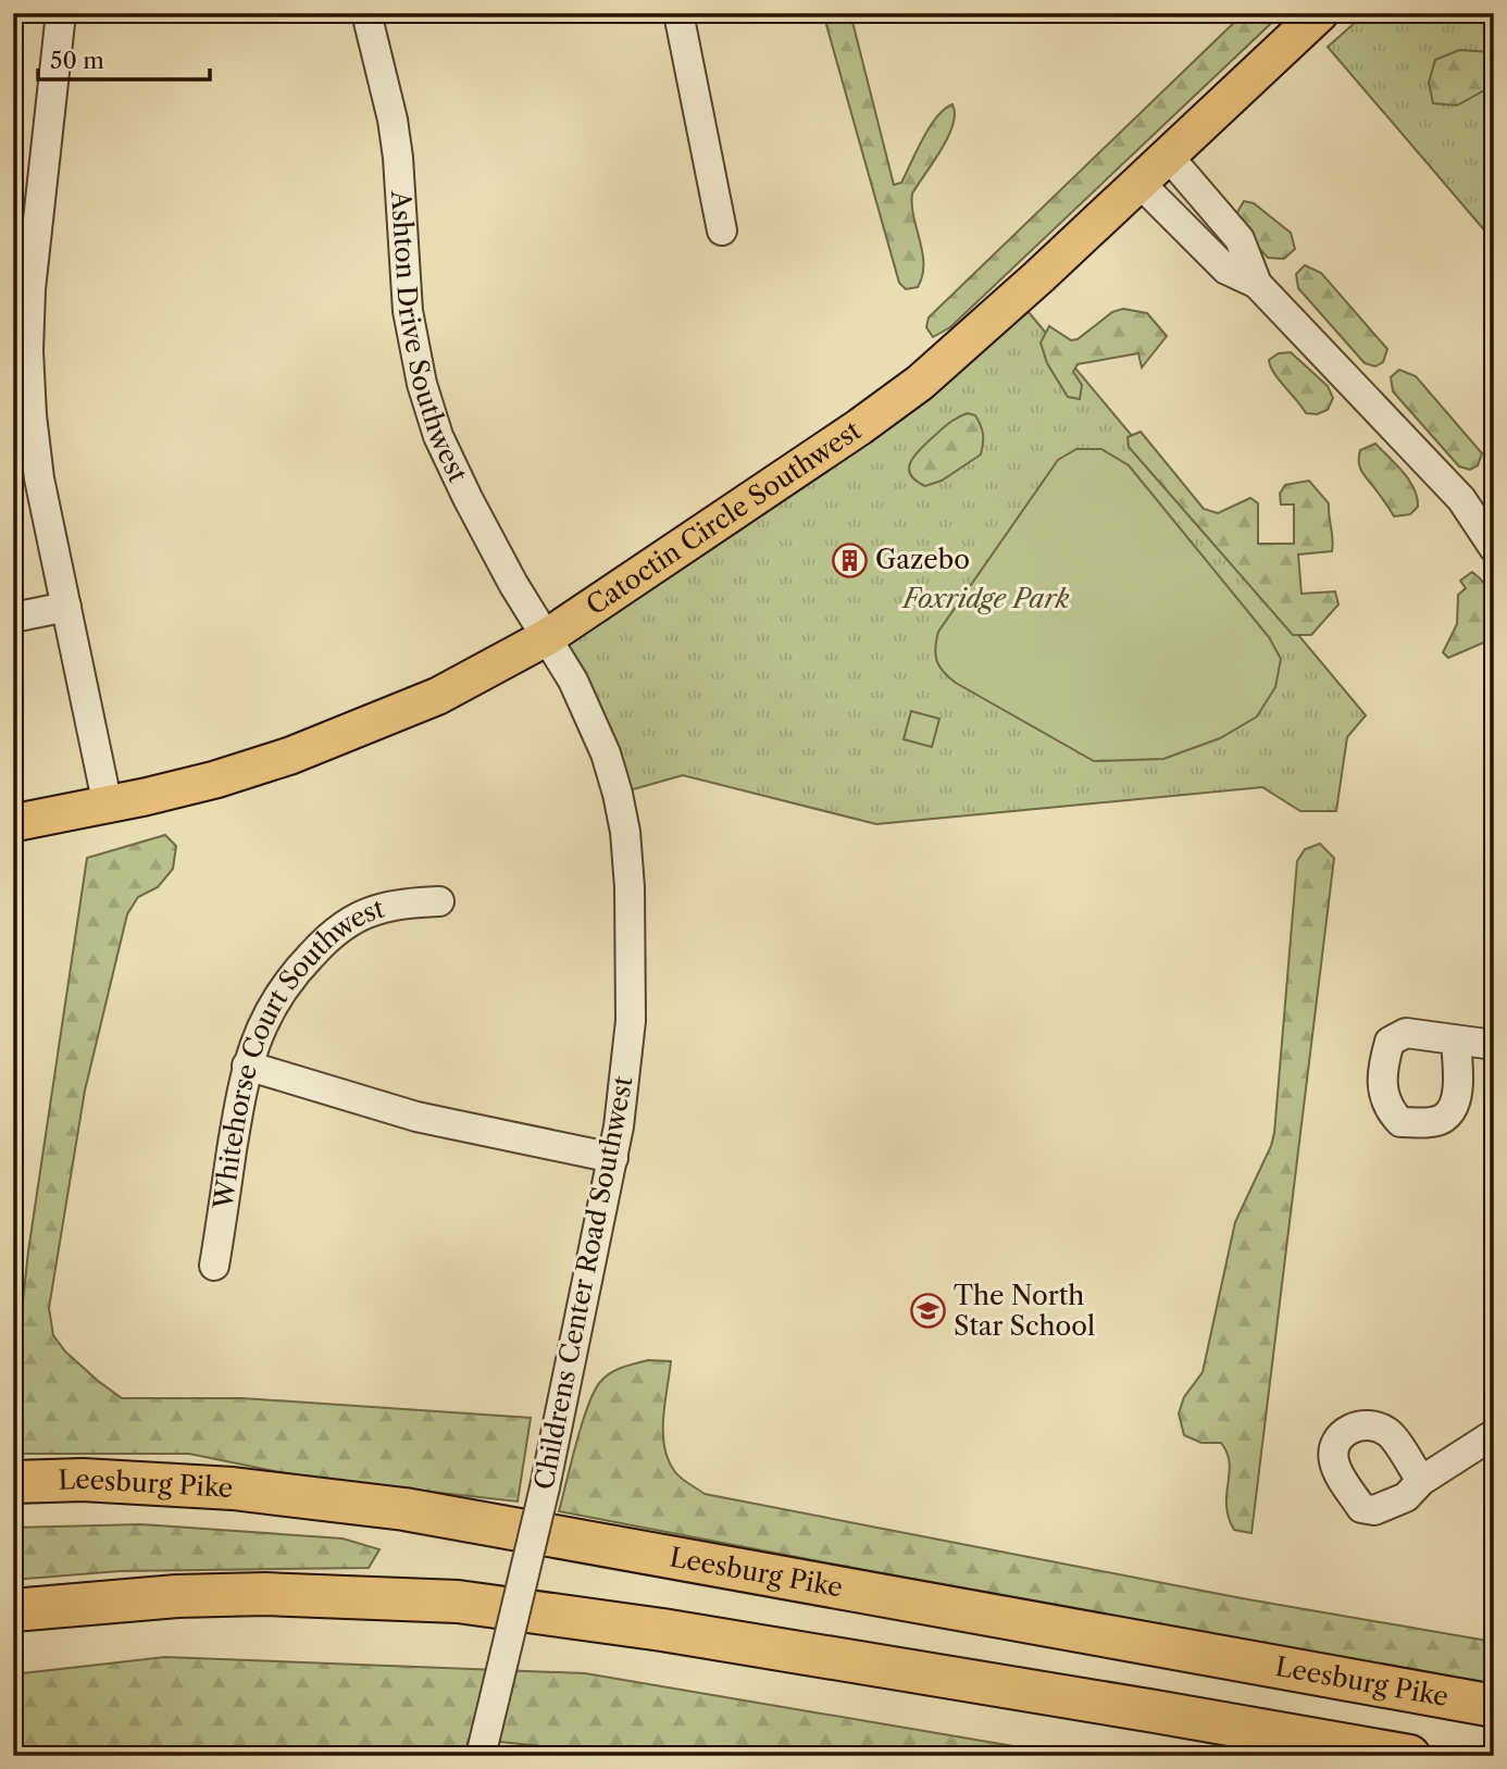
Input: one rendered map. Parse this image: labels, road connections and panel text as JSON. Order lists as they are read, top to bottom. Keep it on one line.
{"streets":{"highway":["Leesburg Pike"],"main road":["Catoctin Circle Southwest"],"street":["Ashton Drive Southwest","Whitehorse Court Southwest","Childrens Center Road Southwest"]},"crossings":[["Ashton Drive Southwest","Catoctin Circle Southwest"],["Ashton Drive Southwest","Childrens Center Road Southwest"],["Catoctin Circle Southwest","Childrens Center Road Southwest"]],"parks":["Foxridge Park"],"places":{"building":["Gazebo"],"school or university":["The North Star School"]},"scale_bar":"50 m"}
